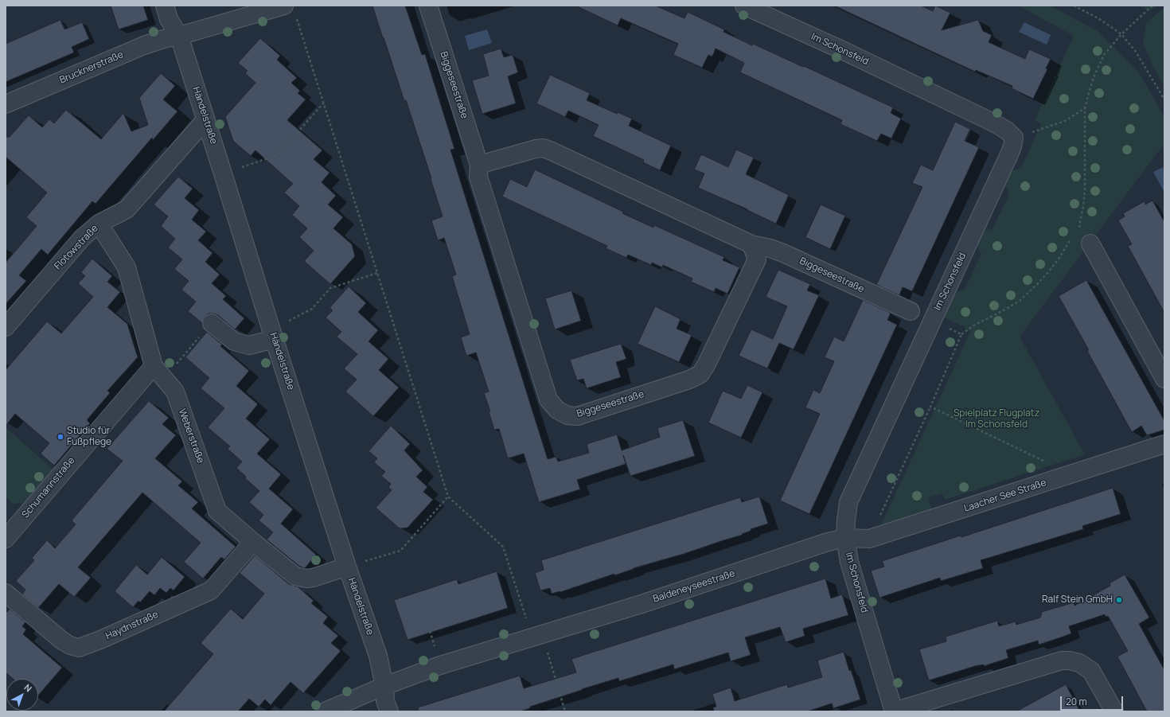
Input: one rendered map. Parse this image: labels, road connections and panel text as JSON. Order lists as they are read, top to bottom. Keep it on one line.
{"streets":{"street":["Im Schonsfeld","Brucknerstraße","Biggeseestraße","Händelstraße","Flotowstraße","Weberstraße","Schumannstraße","Laacher See Straße","Baldeneyseestraße","Haydnstraße"]},"crossings":[["Im Schonsfeld","Laacher See Straße"],["Im Schonsfeld","Baldeneyseestraße"],["Brucknerstraße","Händelstraße"],["Händelstraße","Flotowstraße"],["Händelstraße","Weberstraße"],["Flotowstraße","Weberstraße"],["Weberstraße","Schumannstraße"],["Weberstraße","Haydnstraße"],["Laacher See Straße","Baldeneyseestraße"]],"parks":["Spielplatz Flugplatz Im Schonsfeld"],"places":["Studio für Fußpflege","Ralf Stein GmbH"],"scale_bar":"20 m","north":"top right"}
